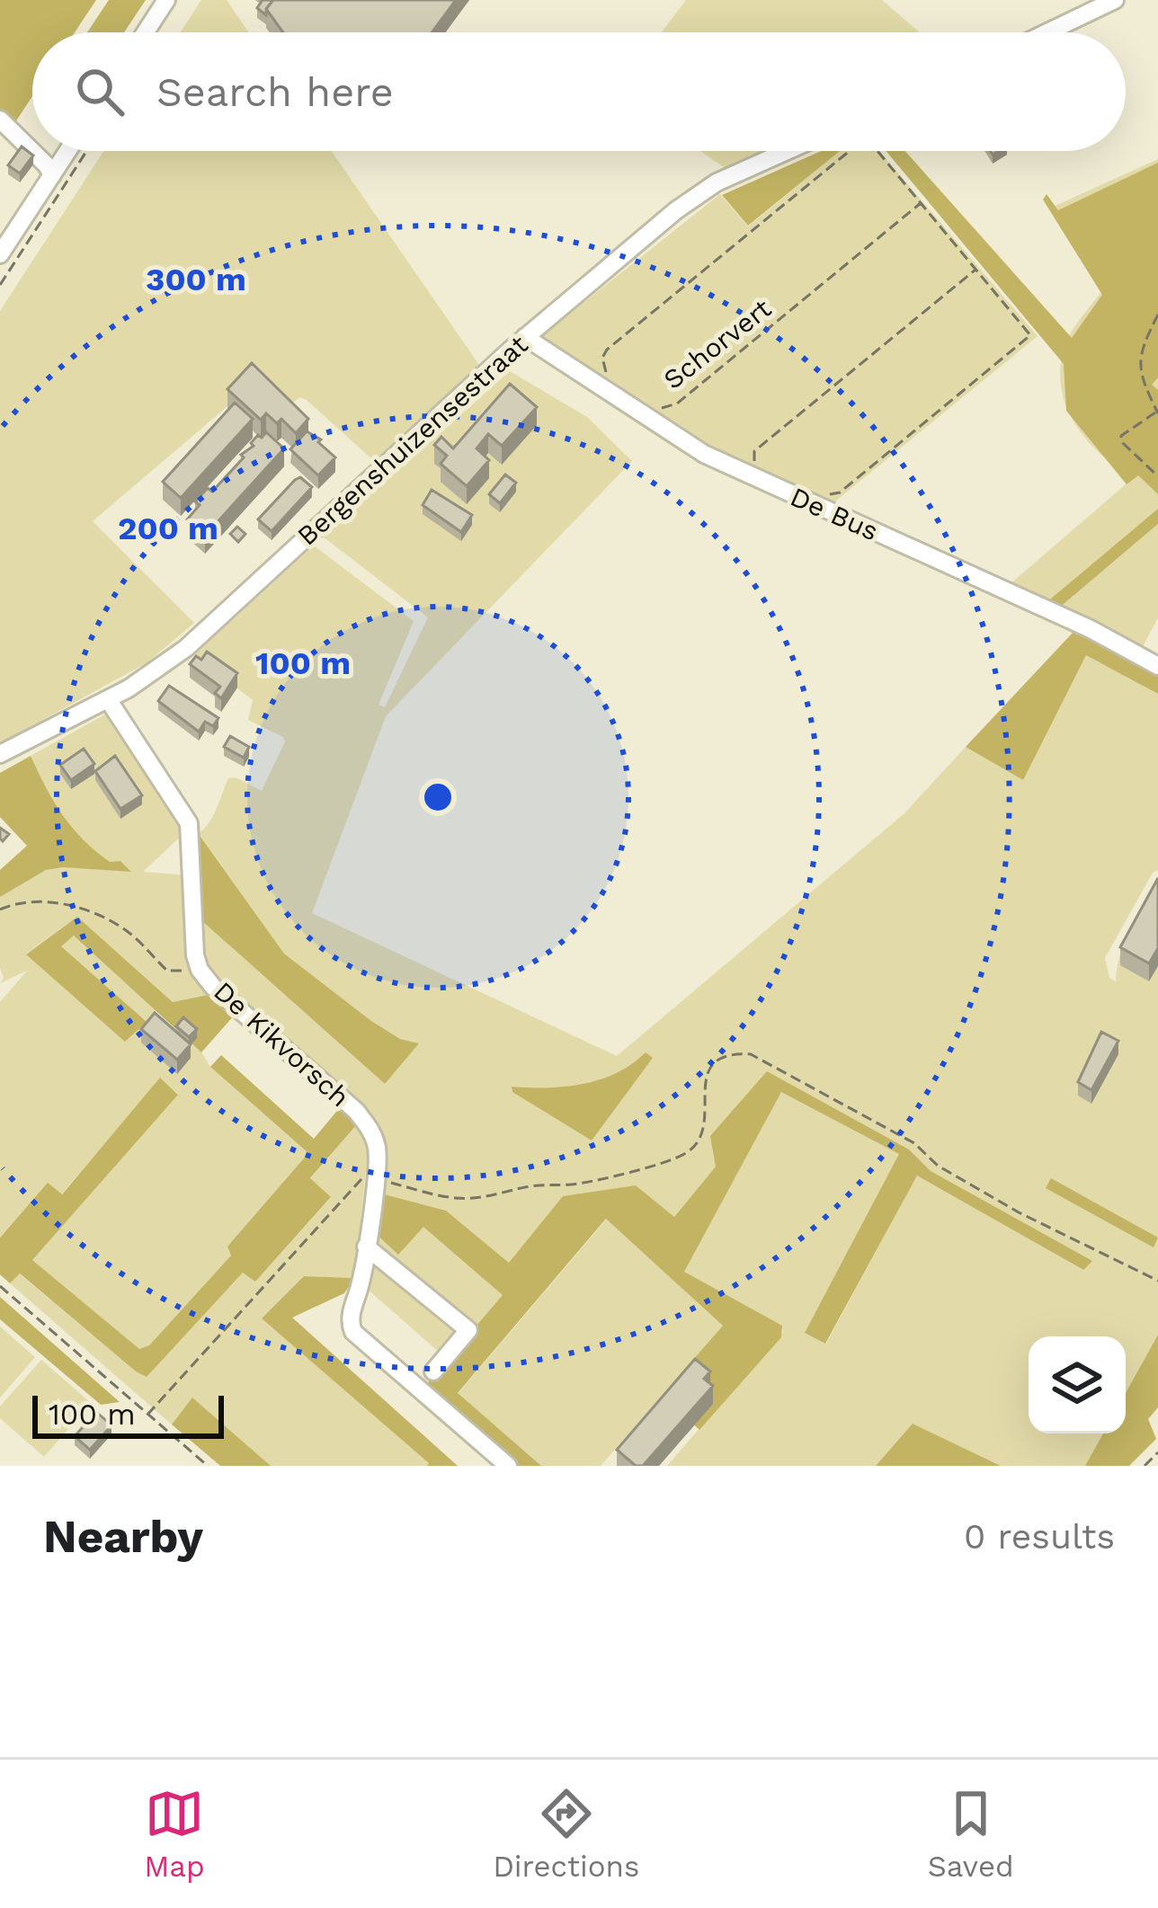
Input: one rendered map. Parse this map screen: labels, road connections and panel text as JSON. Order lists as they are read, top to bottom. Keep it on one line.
{"streets":{"street":["Bergenshuizensestraat","De Bus","De Kikvorsch"],"path":["Schorvert"]},"crossings":[["Bergenshuizensestraat","De Bus"],["Bergenshuizensestraat","De Kikvorsch"]],"scale_bar":"100 m","page":{"search":"Search here","scale":"100 m","heading":["Nearby","0 results"],"nav":["Map","Directions","Saved"]},"rings":["300 m","200 m","100 m"]}
